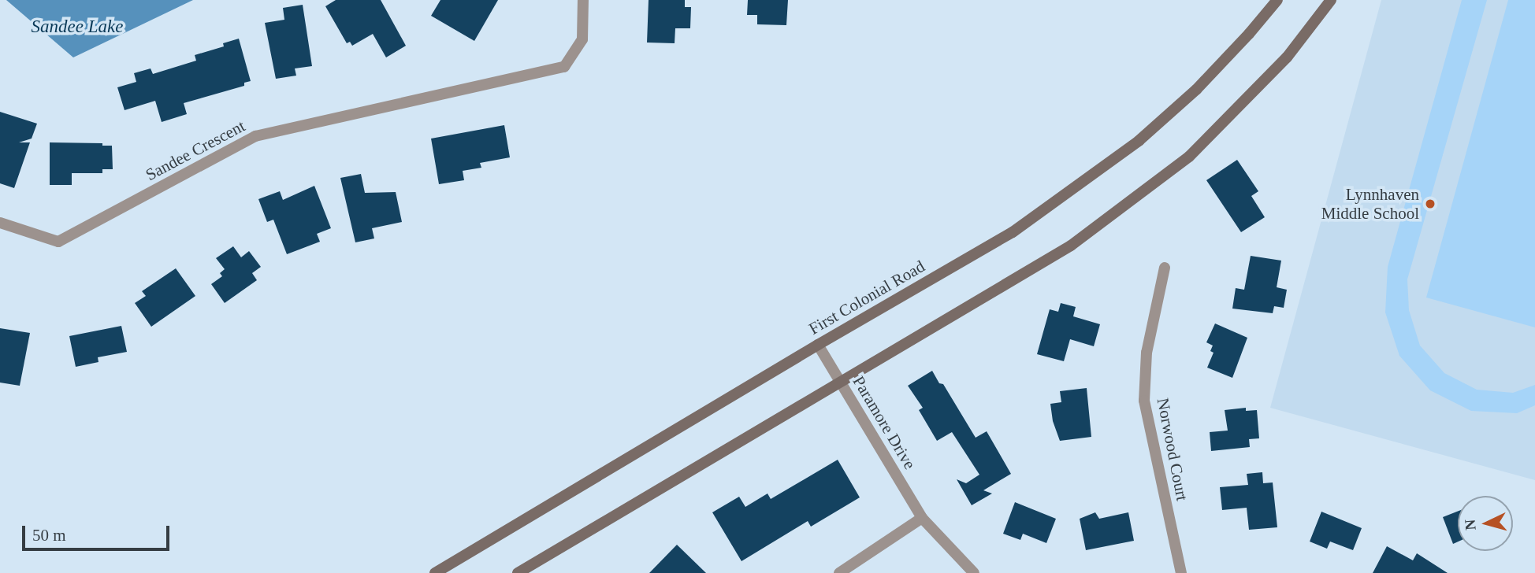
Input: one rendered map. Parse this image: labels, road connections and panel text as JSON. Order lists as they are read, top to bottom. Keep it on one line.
{"streets":{"main road":["First Colonial Road"],"street":["Sandee Crescent","Paramore Drive","Norwood Court"]},"crossings":[["First Colonial Road","Paramore Drive"]],"water":["Sandee Lake"],"places":["Lynnhaven Middle School"],"scale_bar":"50 m","north":"left"}
